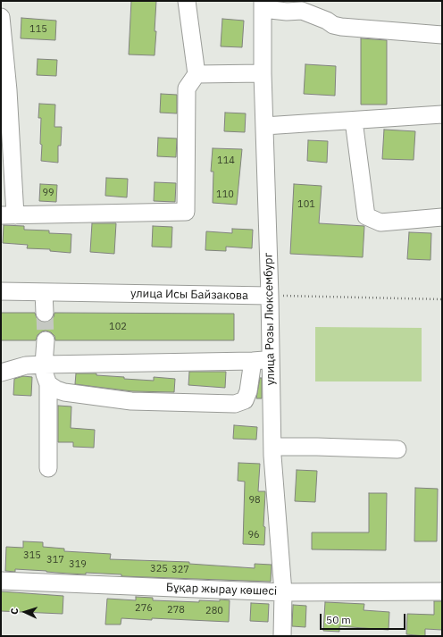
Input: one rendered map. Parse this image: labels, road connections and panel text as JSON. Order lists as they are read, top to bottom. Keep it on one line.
{"streets":{"street":["улица Исы Байзакова","улица Розы Люксембург","Бұқар жырау көшесі"]},"crossings":[["улица Исы Байзакова","улица Розы Люксембург"],["улица Розы Люксембург","Бұқар жырау көшесі"]],"house_numbers":["115","114","99","110","101","102","98","96","315","317","319","325","327","276","278","280"],"scale_bar":"50 m","north":"left"}
